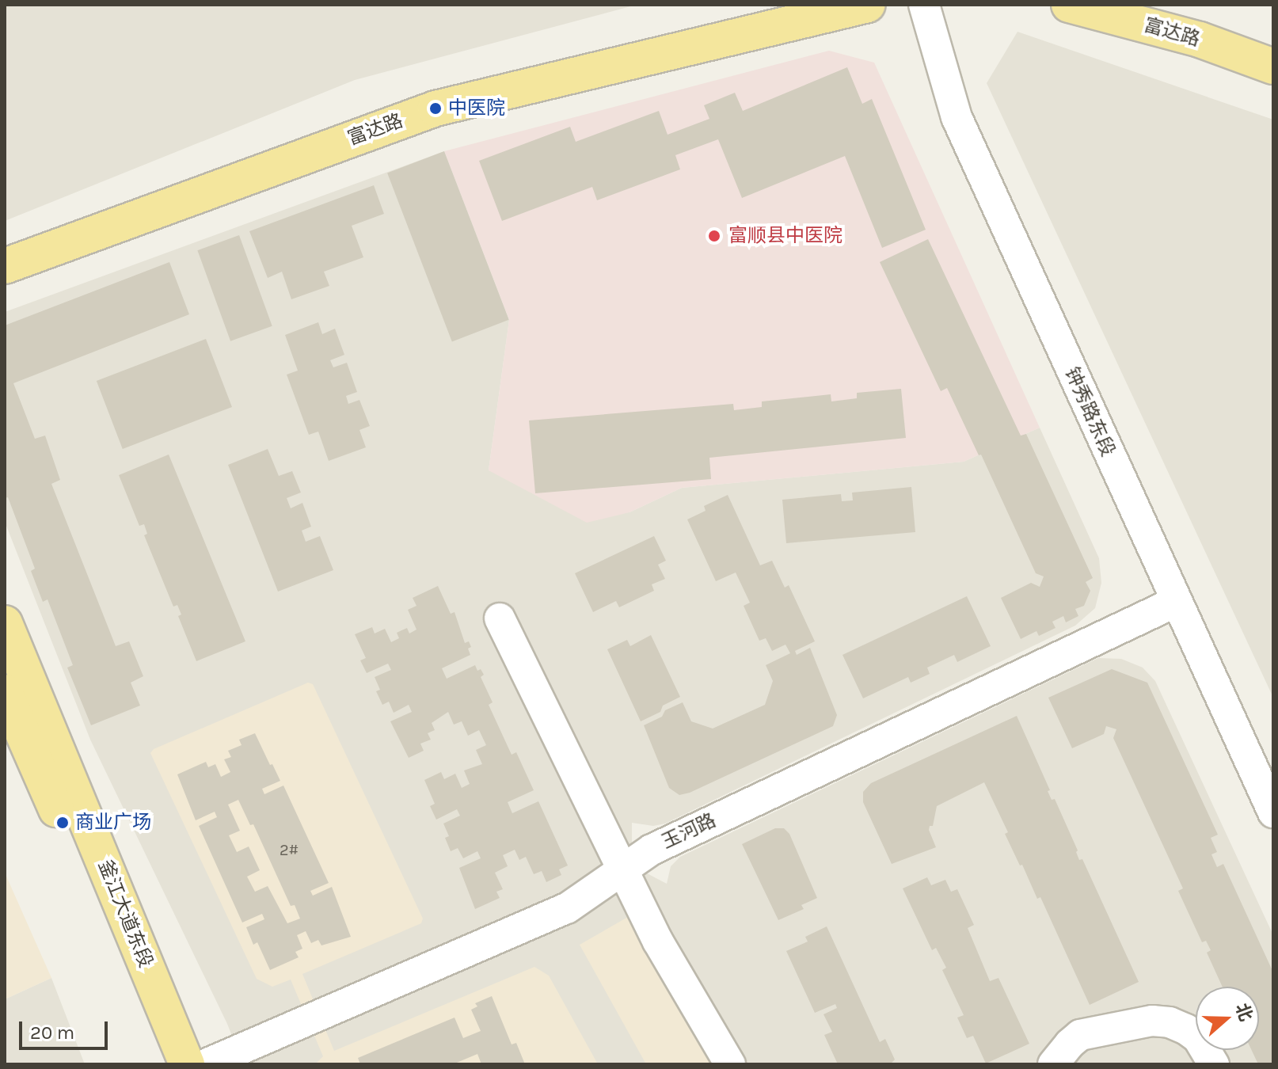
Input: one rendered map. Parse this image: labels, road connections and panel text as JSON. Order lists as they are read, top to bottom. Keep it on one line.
{"streets":{"main road":["富达路","釜江大道东段"],"street":["钟秀路东段","玉河路"]},"crossings":[["钟秀路东段","玉河路"]],"places":["中医院","富顺县中医院","商业广场"],"house_numbers":["2#"],"scale_bar":"20 m","north":"right"}
